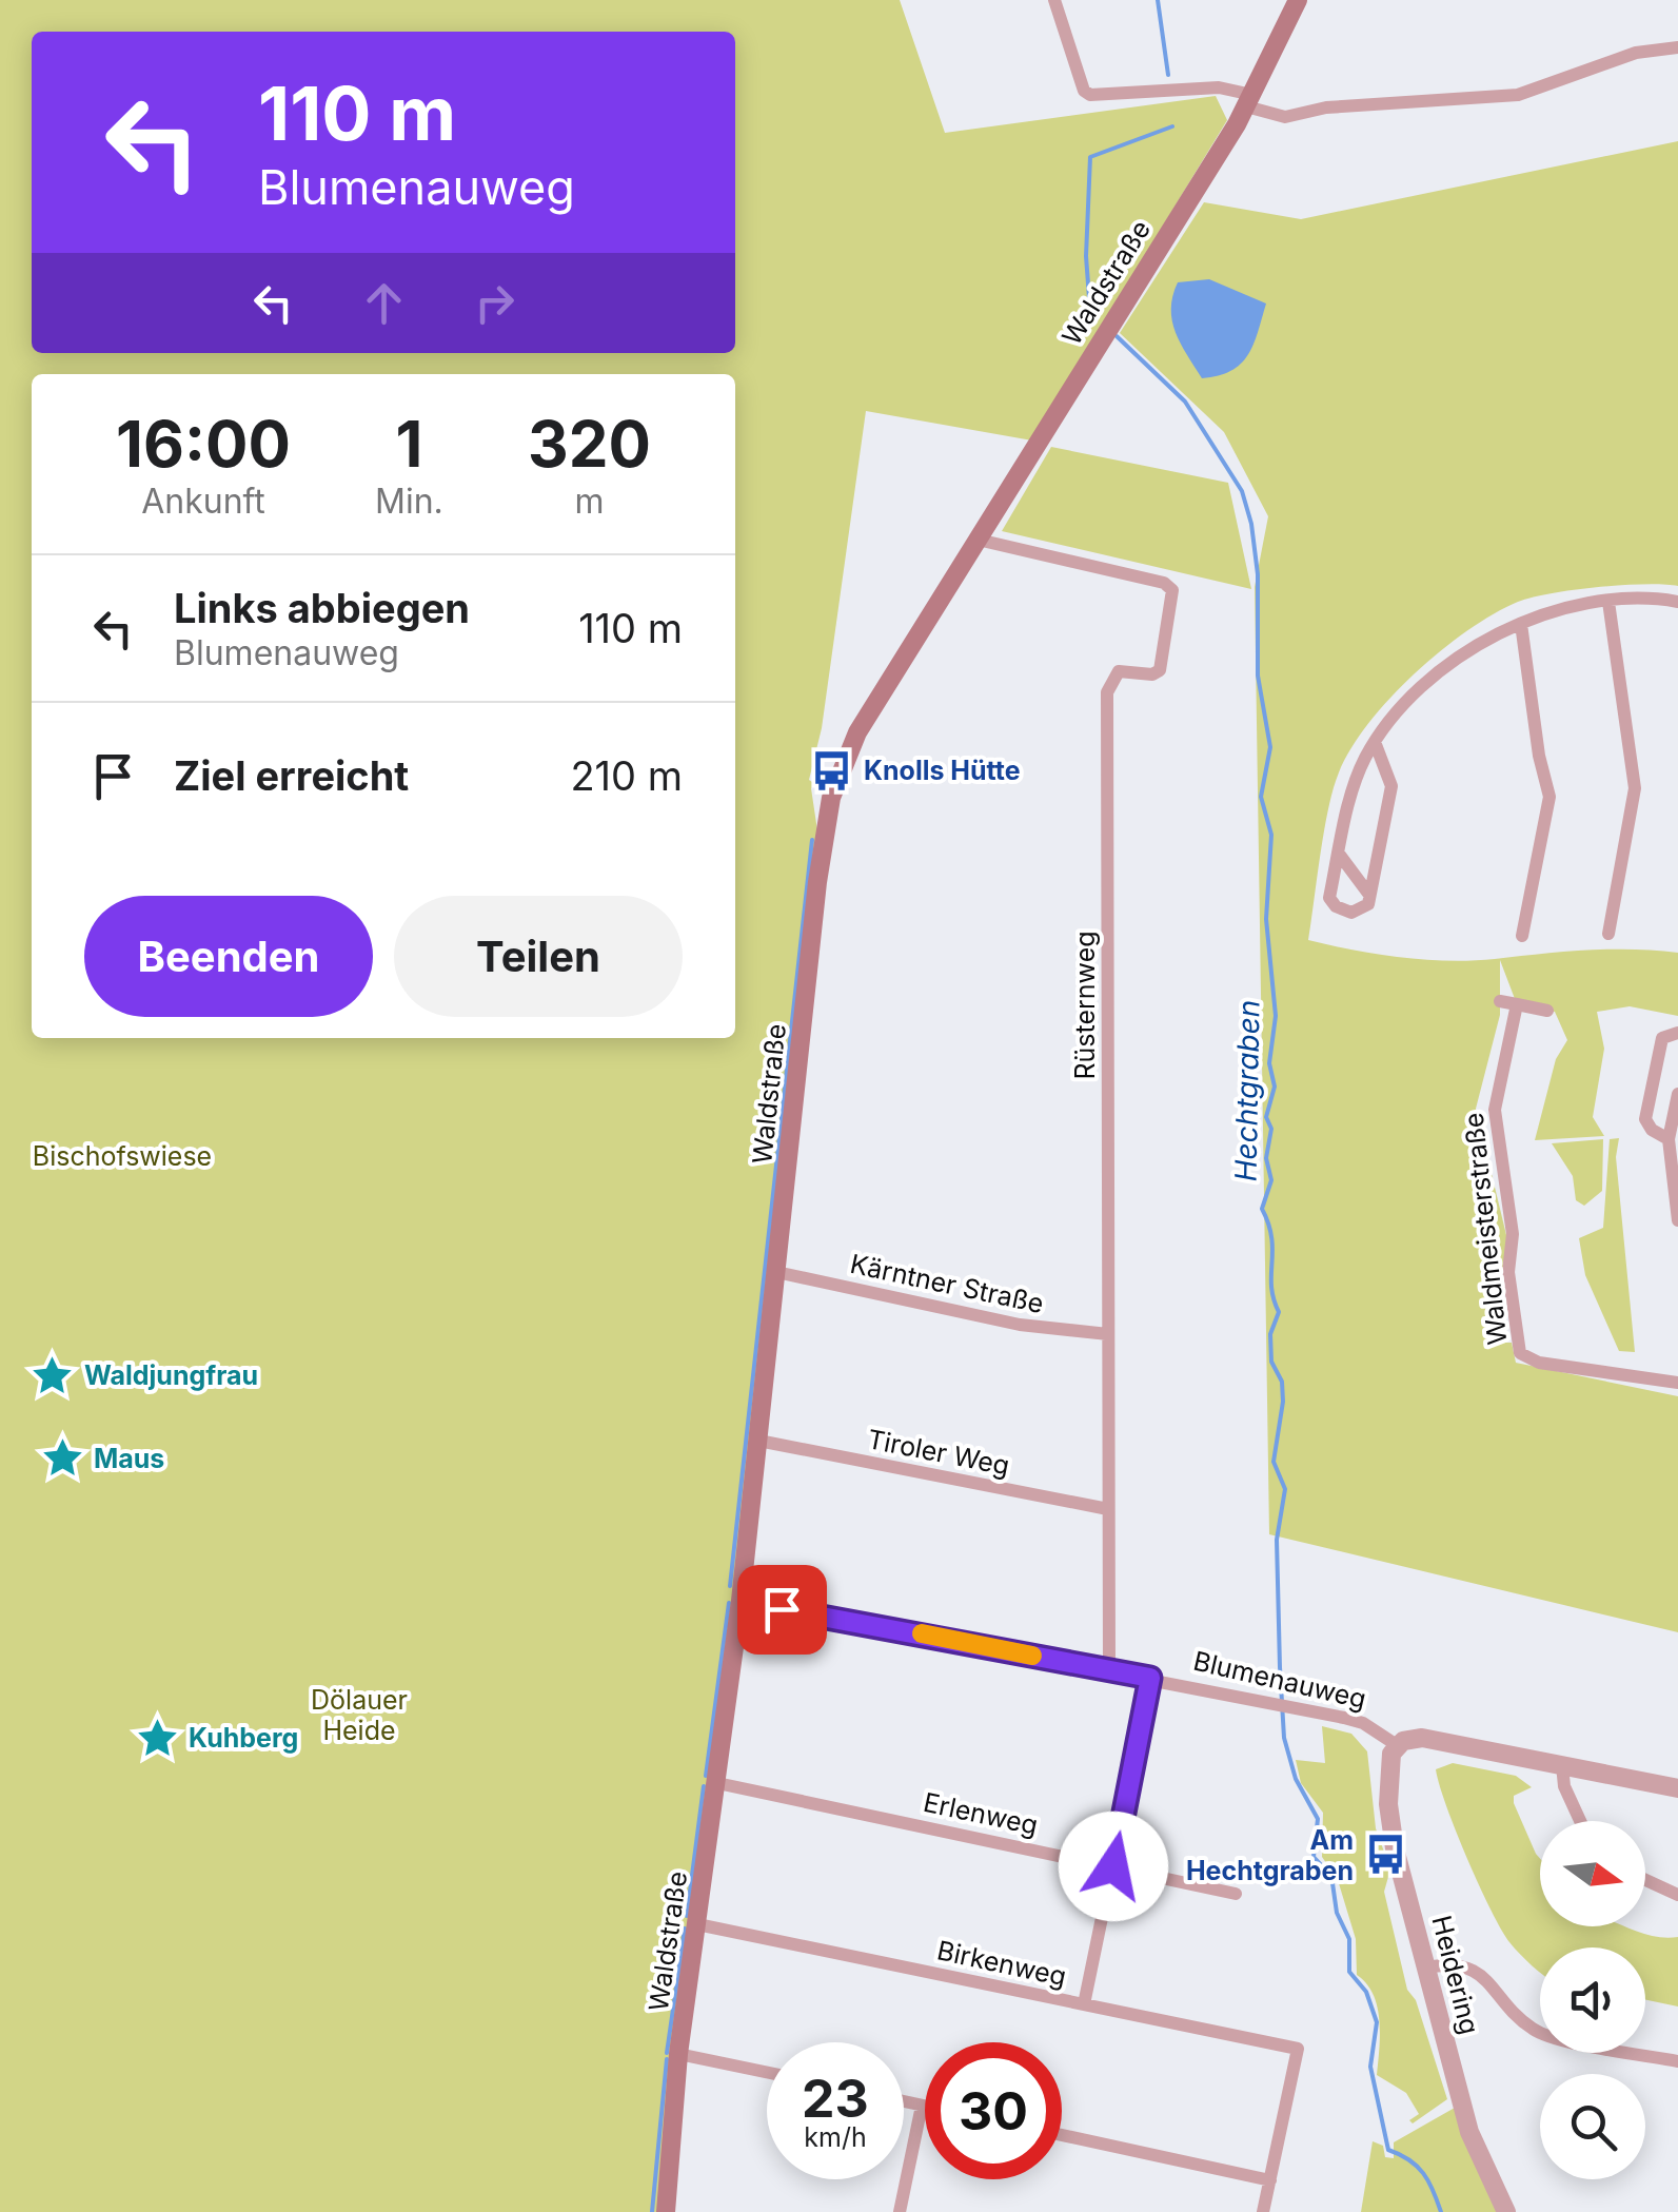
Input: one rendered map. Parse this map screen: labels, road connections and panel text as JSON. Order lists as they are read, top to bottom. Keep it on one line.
{"streets":{"main road":["Waldstraße"],"street":["Rüsternweg","Waldmeisterstraße","Kärntner Straße","Tiroler Weg","Blumenauweg","Erlenweg","Birkenweg","Heidering"]},"crossings":[["Waldstraße","Rüsternweg"],["Waldstraße","Kärntner Straße"],["Waldstraße","Tiroler Weg"],["Waldstraße","Blumenauweg"],["Waldstraße","Erlenweg"],["Waldstraße","Birkenweg"],["Rüsternweg","Kärntner Straße"],["Rüsternweg","Tiroler Weg"],["Rüsternweg","Blumenauweg"],["Blumenauweg","Heidering"]],"water":["Hechtgraben"],"parks":["Bischofswiese","Dölauer Heide"],"places":{"bus stop":["Knolls Hütte","Am Hechtgraben"],"place":["Waldjungfrau","Maus","Kuhberg"]},"north":"right","page":{"turn":["110 m","Blumenauweg"],"eta":["16:00","Ankunft","1","Min.","320","m"],"list":[{"name":"Links abbiegen","note":"Blumenauweg","value":"110 m"},{"name":"Ziel erreicht","value":"210 m"}],"buttons":["Beenden","Teilen"],"speed":"23 km/h","limit":"30"}}
